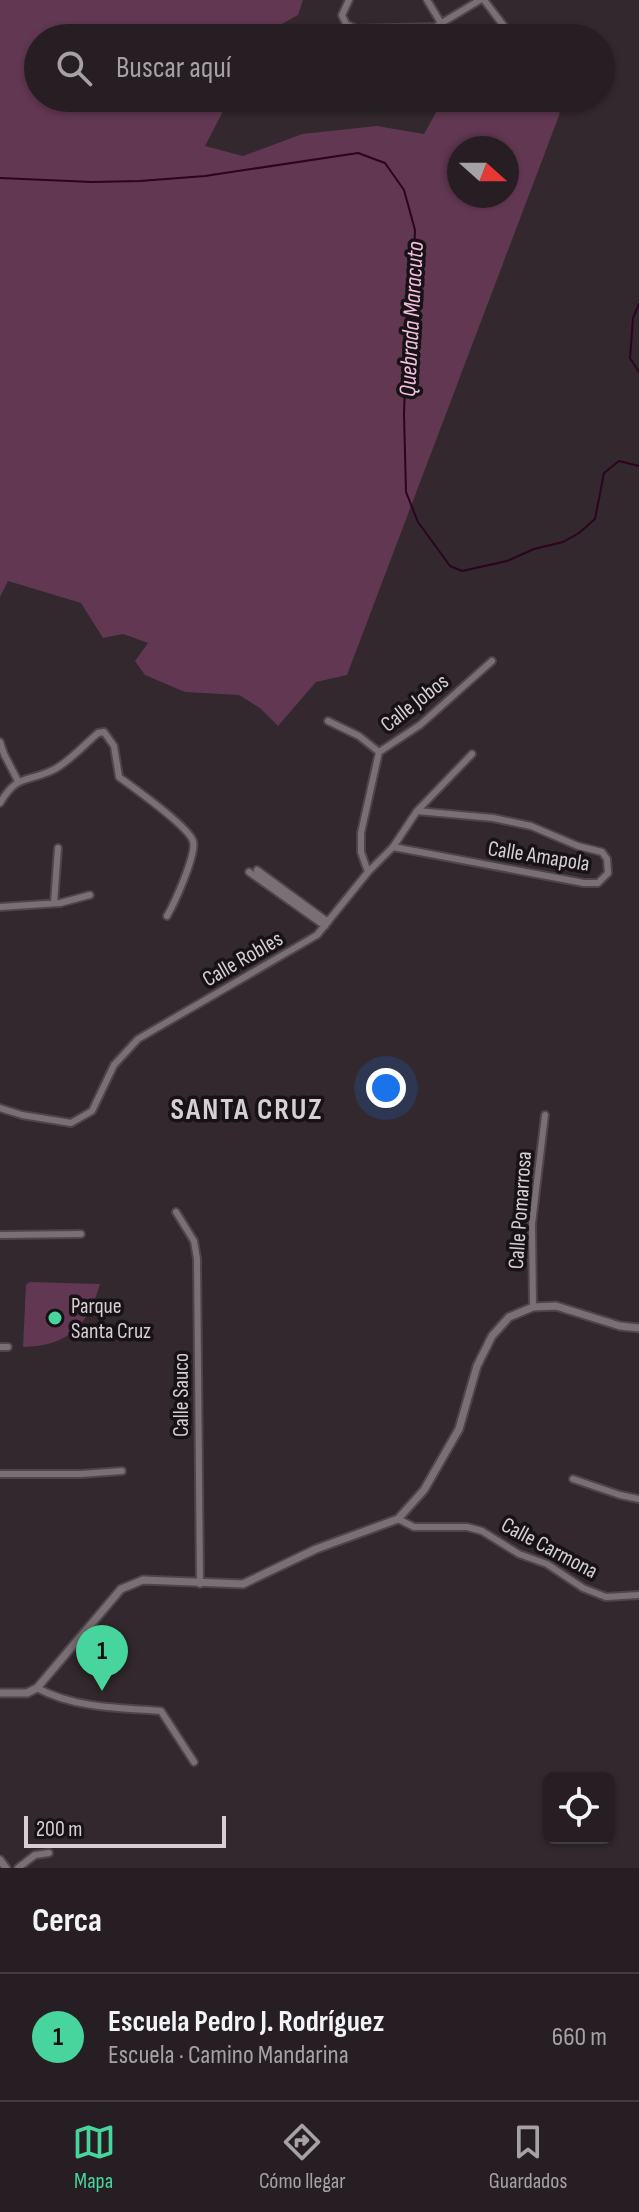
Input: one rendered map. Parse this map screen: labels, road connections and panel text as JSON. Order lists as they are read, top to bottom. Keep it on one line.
{"streets":{"street":["Calle Jobos","Calle Amapola","Calle Robles","Calle Pomarrosa","Calle Sauco","Calle Carmona"]},"crossings":[["Calle Jobos","Calle Robles"],["Calle Amapola","Calle Robles"]],"districts":["SANTA CRUZ"],"water":["Quebrada Maracuto"],"places":["Parque Santa Cruz"],"scale_bar":"200 m","north":"right","page":{"search":"Buscar aquí","pins":"1","scale":"200 m","heading":"Cerca","list":[{"mark":"1","name":"Escuela Pedro J. Rodríguez","note":"Escuela · Camino Mandarina","value":"660 m"}],"nav":["Mapa","Cómo llegar","Guardados"]}}
